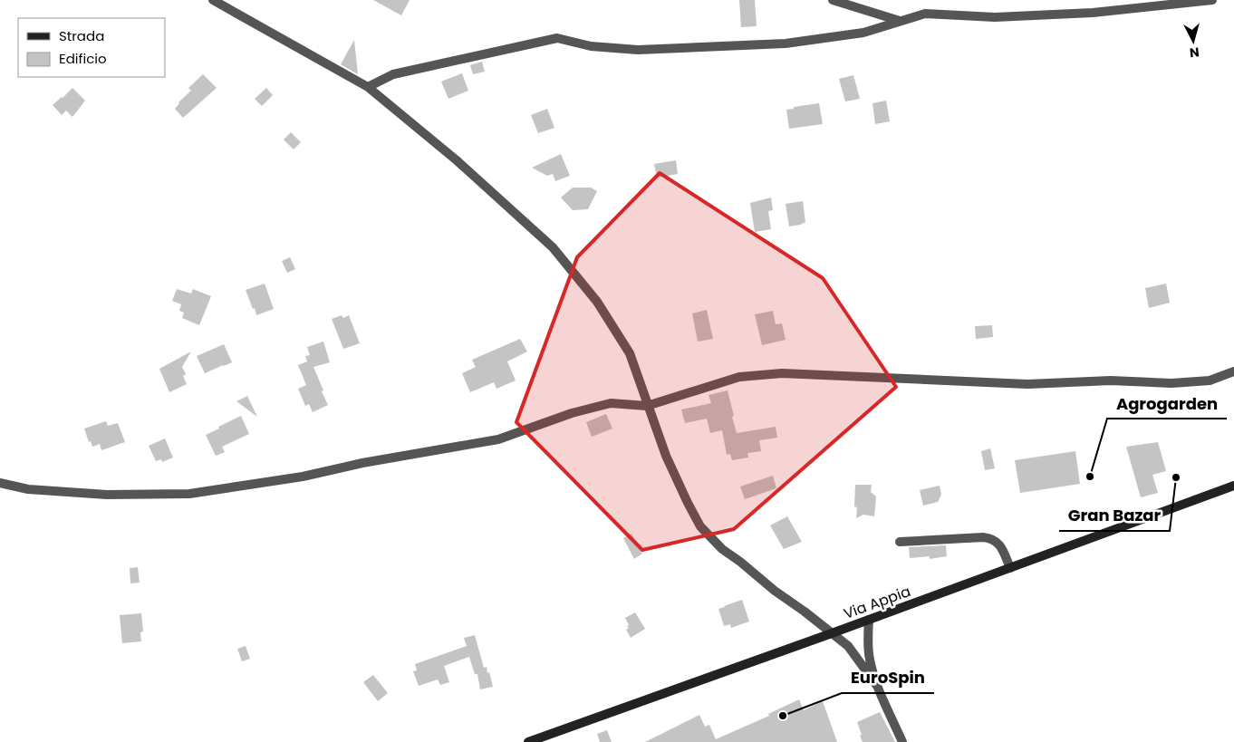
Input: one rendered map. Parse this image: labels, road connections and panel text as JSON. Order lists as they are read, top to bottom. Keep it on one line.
{"streets":{"main road":["Via Appia"]},"places":["Agrogarden","Gran Bazar","EuroSpin"],"legend":["Strada","Edificio"],"north":"bottom"}
